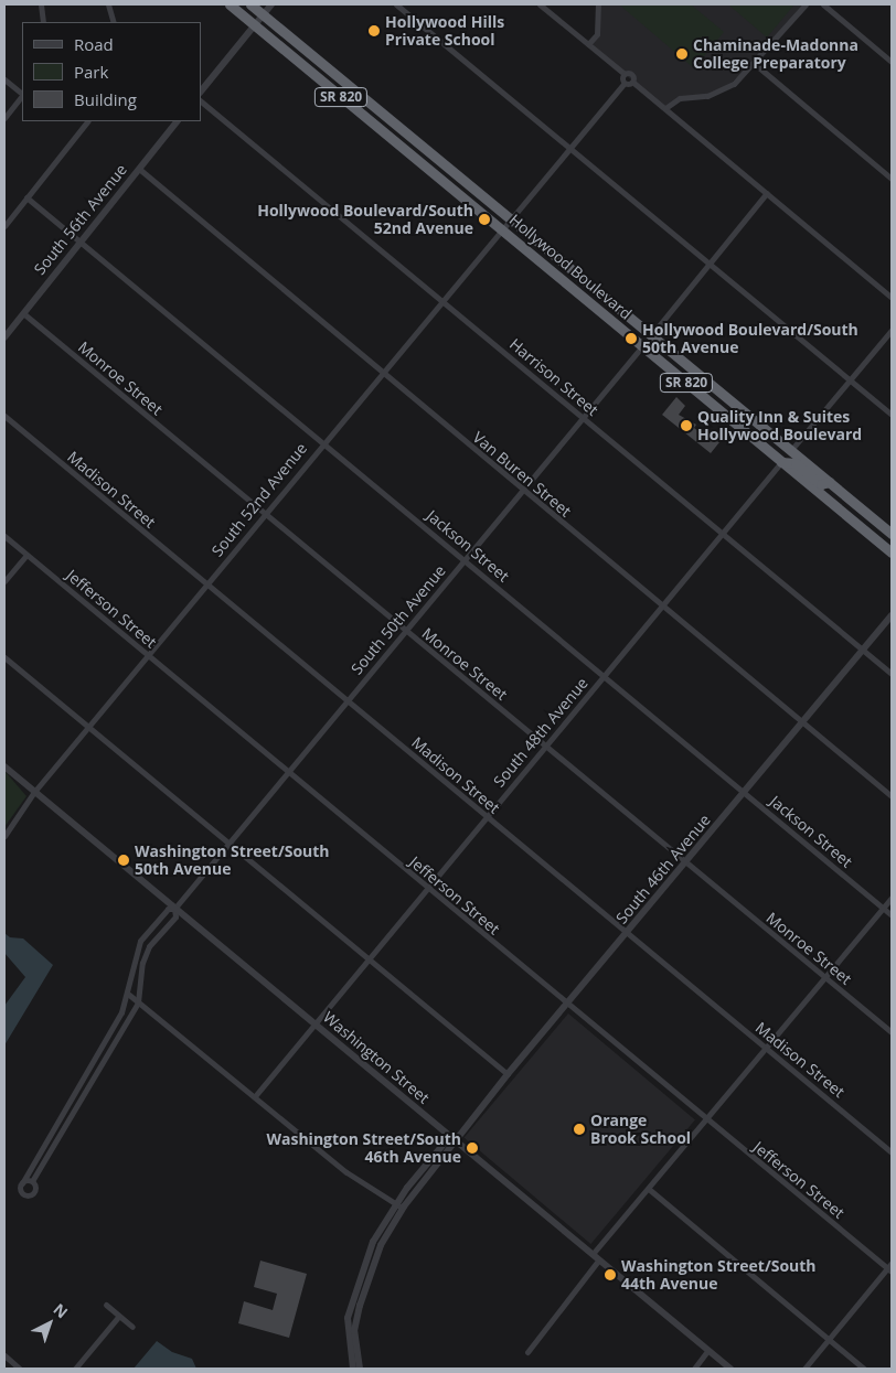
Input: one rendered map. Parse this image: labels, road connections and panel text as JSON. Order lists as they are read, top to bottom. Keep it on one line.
{"streets":{"highway":["SR 820","Hollywood Boulevard"],"street":["South 56th Avenue","Harrison Street","Monroe Street","Van Buren Street","Madison Street","South 52nd Avenue","Jackson Street","Jefferson Street","South 50th Avenue","South 48th Avenue","South 46th Avenue","Washington Street"]},"crossings":[["South 56th Avenue","Monroe Street"],["South 56th Avenue","Van Buren Street"],["South 56th Avenue","Jackson Street"],["Hollywood Boulevard","South 52nd Avenue"],["Hollywood Boulevard","South 50th Avenue"],["Hollywood Boulevard","South 48th Avenue"],["Harrison Street","South 52nd Avenue"],["Harrison Street","South 50th Avenue"],["Harrison Street","South 48th Avenue"],["Harrison Street","South 46th Avenue"],["Monroe Street","South 52nd Avenue"],["Monroe Street","South 50th Avenue"],["Monroe Street","South 48th Avenue"],["Monroe Street","South 46th Avenue"],["Van Buren Street","South 52nd Avenue"],["Van Buren Street","South 50th Avenue"],["Van Buren Street","South 48th Avenue"],["Van Buren Street","South 46th Avenue"],["Madison Street","South 52nd Avenue"],["Madison Street","South 50th Avenue"],["Madison Street","South 48th Avenue"],["Madison Street","South 46th Avenue"],["South 52nd Avenue","Jackson Street"],["South 52nd Avenue","Jefferson Street"],["South 52nd Avenue","Washington Street"],["Jackson Street","South 50th Avenue"],["Jackson Street","South 48th Avenue"],["Jackson Street","South 46th Avenue"],["Jefferson Street","South 50th Avenue"],["Jefferson Street","South 48th Avenue"],["Jefferson Street","South 46th Avenue"],["South 50th Avenue","Washington Street"],["South 48th Avenue","Washington Street"],["South 46th Avenue","Washington Street"]],"places":["Hollywood Hills Private School","Chaminade-Madonna College Preparatory","Hollywood Boulevard/South 52nd Avenue","Hollywood Boulevard/South 50th Avenue","Quality Inn & Suites Hollywood Boulevard","Washington Street/South 50th Avenue","Orange Brook School","Washington Street/South 46th Avenue","Washington Street/South 44th Avenue"],"legend":["Road","Park","Building"],"north":"top right"}
